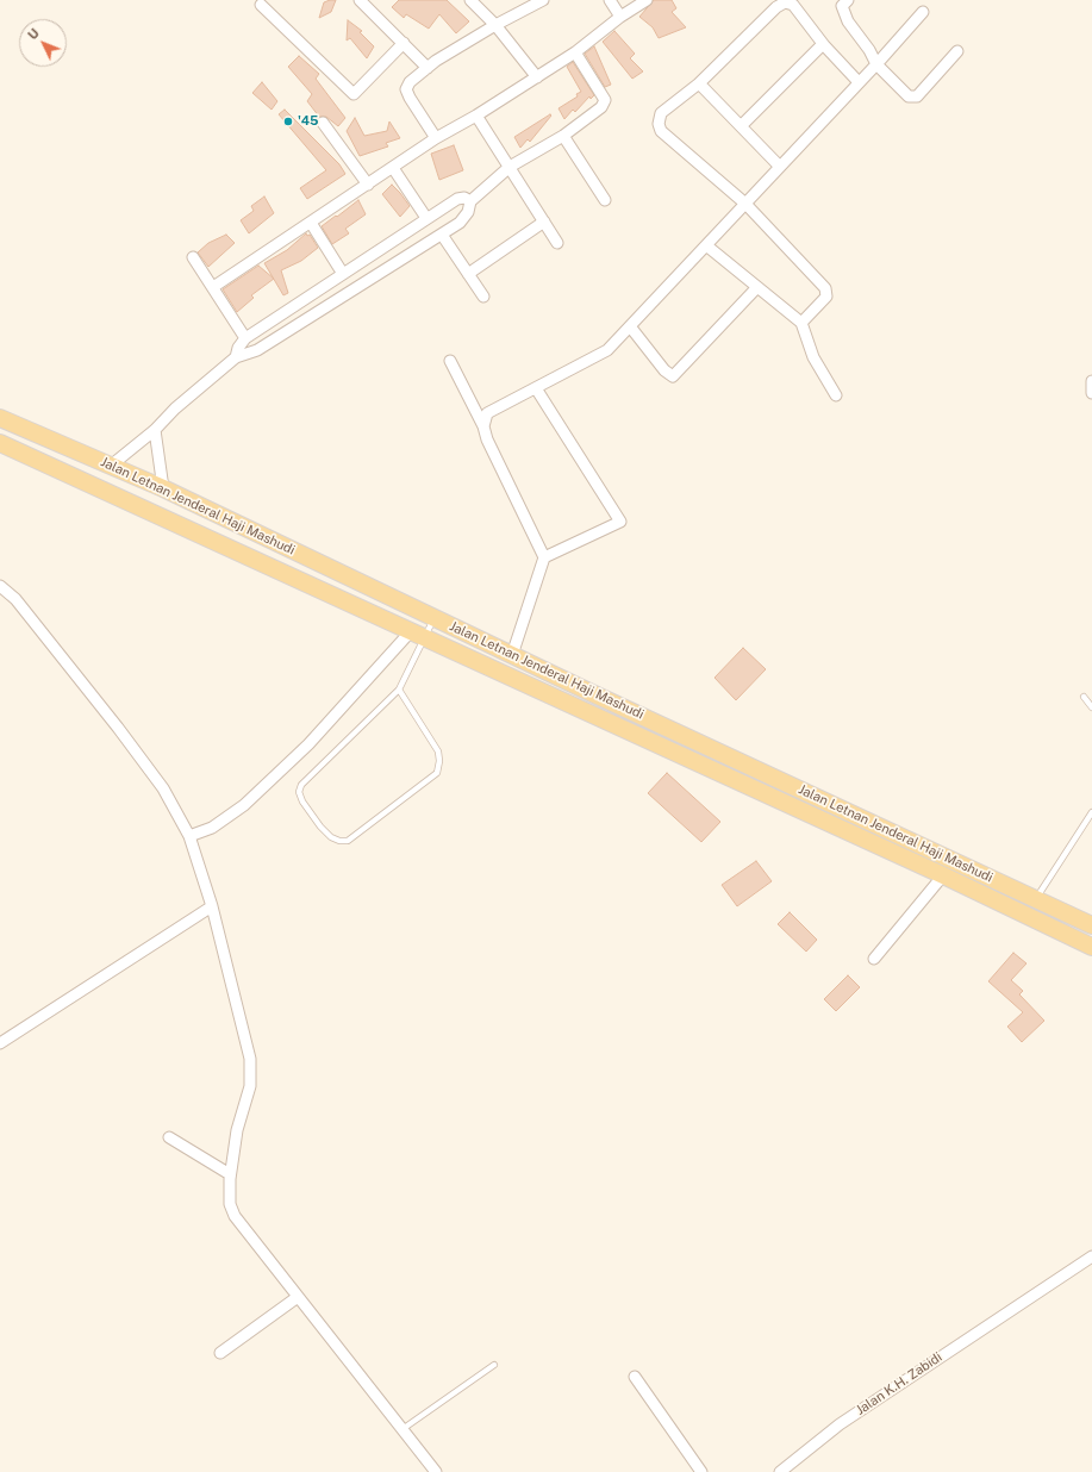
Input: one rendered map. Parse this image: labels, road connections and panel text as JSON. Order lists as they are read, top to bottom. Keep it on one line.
{"streets":{"main road":["Jalan Letnan Jenderal Haji Mashudi"],"street":["Jalan K.H. Zabidi"]},"places":["'45"],"north":"top left"}
